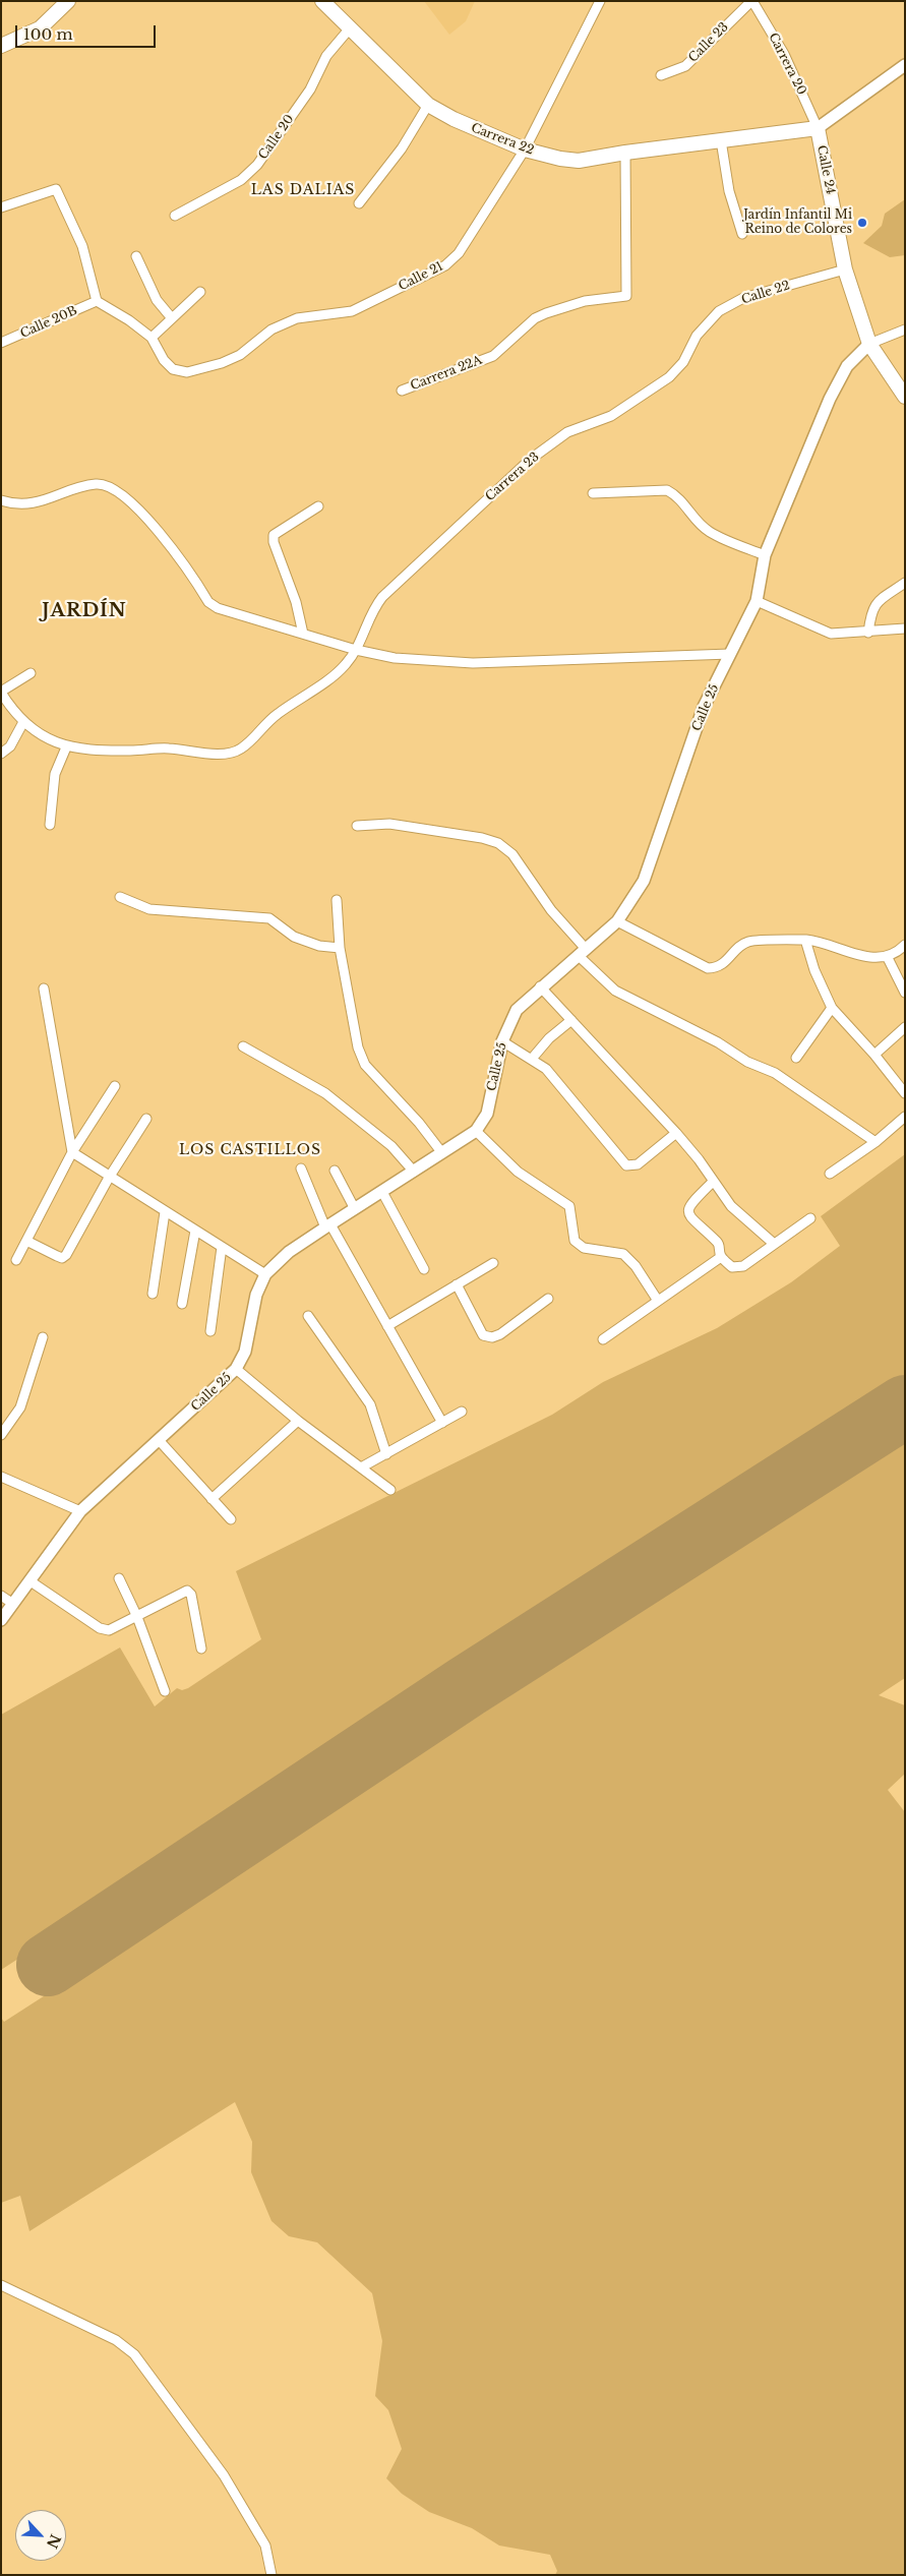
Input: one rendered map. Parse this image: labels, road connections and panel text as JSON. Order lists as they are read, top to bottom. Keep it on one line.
{"streets":{"main road":["Carrera 22","Calle 24"],"street":["Calle 23","Carrera 20","Calle 20","Calle 21","Calle 22","Calle 20B","Carrera 22A","Carrera 23","Calle 25"]},"crossings":[["Calle 23","Carrera 20"],["Carrera 20","Carrera 22"],["Carrera 20","Calle 24"],["Calle 20","Carrera 22"],["Carrera 22","Calle 24"],["Carrera 22","Calle 21"],["Carrera 22","Carrera 22A"],["Calle 24","Calle 22"],["Calle 24","Calle 25"],["Calle 22","Carrera 23"]],"districts":["LAS DALIAS","JARDÍN","LOS CASTILLOS"],"places":["Jardín Infantil Mi Reino de Colores"],"scale_bar":"100 m","north":"bottom right"}
